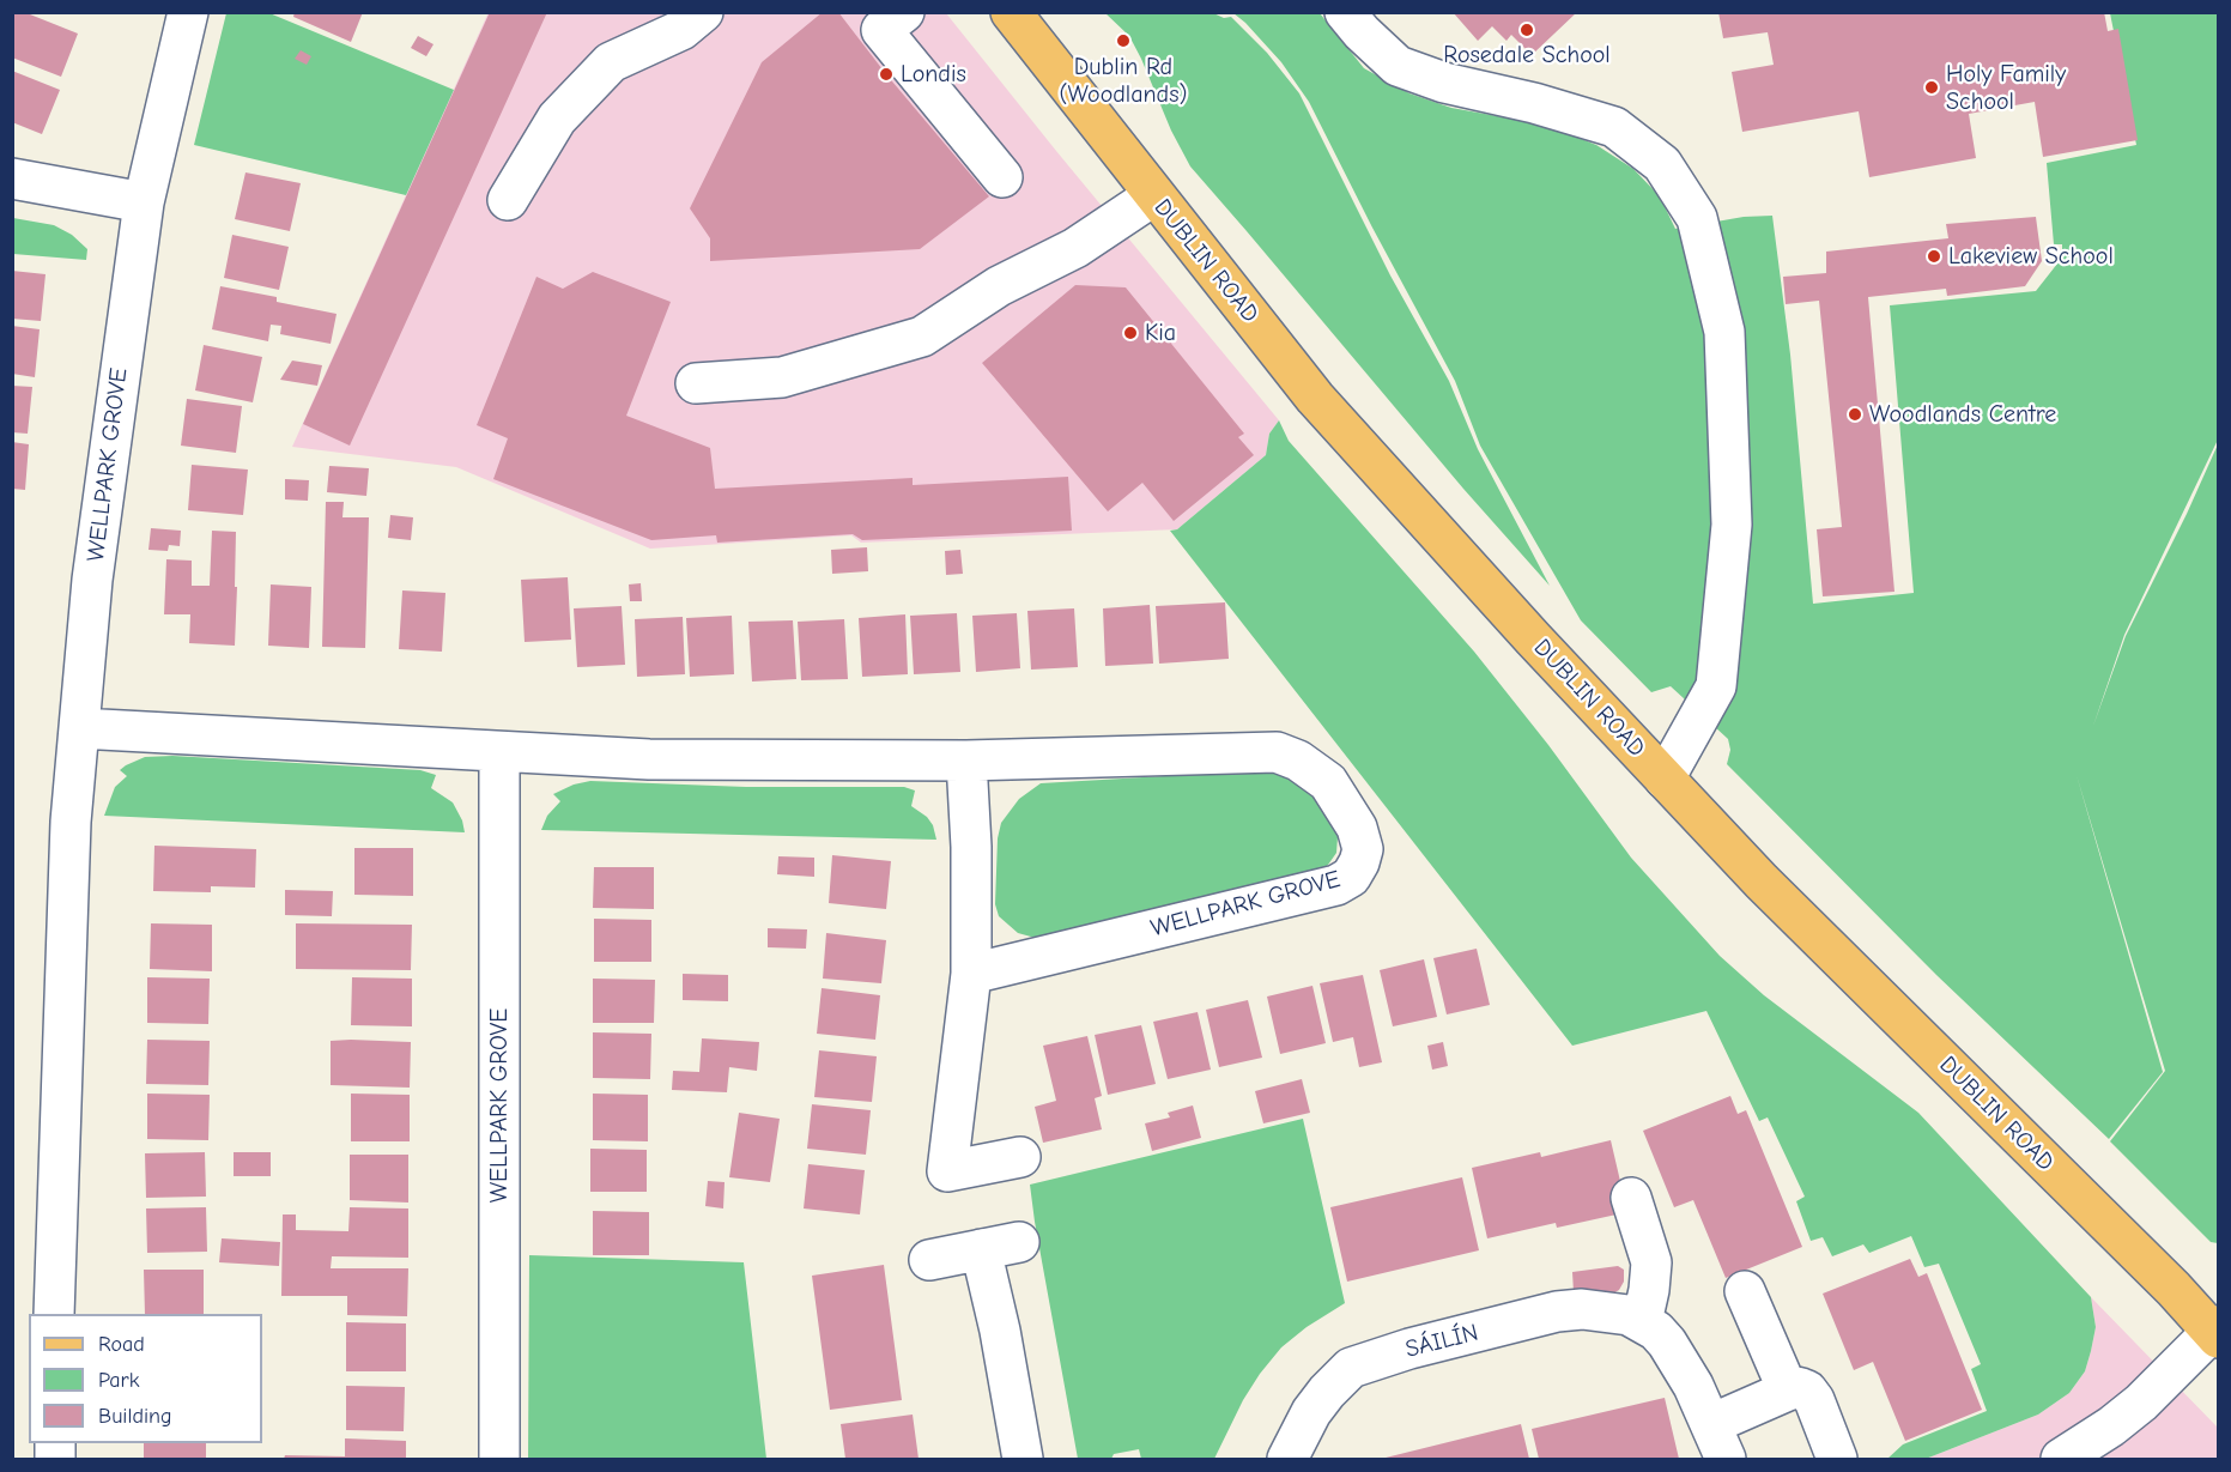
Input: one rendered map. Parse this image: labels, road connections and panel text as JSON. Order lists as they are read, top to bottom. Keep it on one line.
{"streets":{"main road":["DUBLIN ROAD"],"street":["WELLPARK GROVE","SÁILÍN"]},"places":["Rosedale School","Dublin Rd (Woodlands)","Londis","Holy Family School","Lakeview School","Kia","Woodlands Centre"],"legend":["Road","Park","Building"]}
